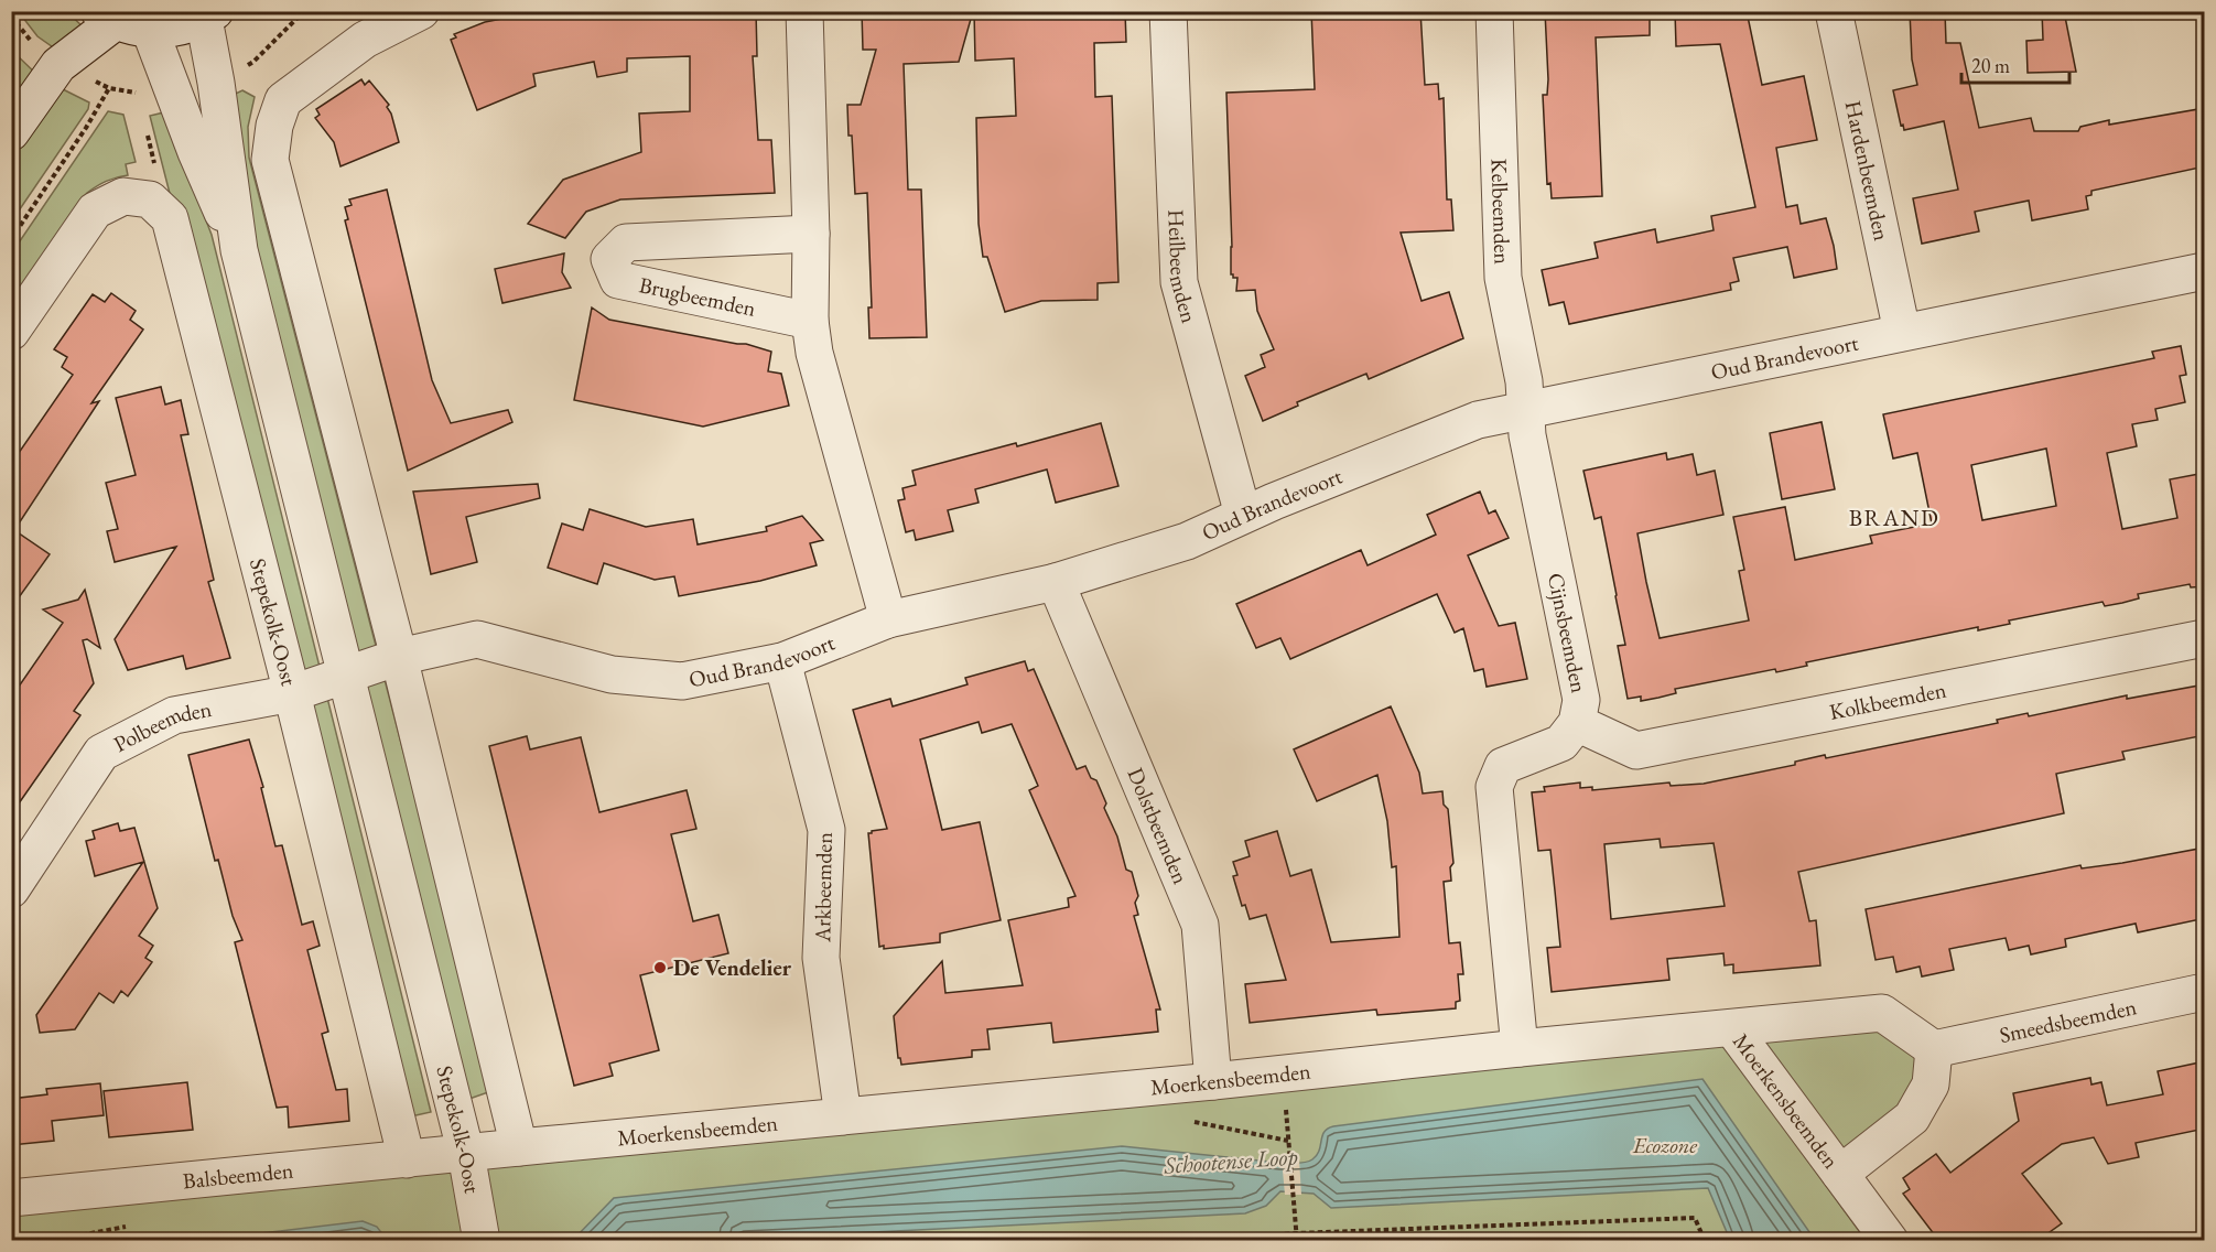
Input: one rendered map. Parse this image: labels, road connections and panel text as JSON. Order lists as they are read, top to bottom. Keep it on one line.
{"streets":{"street":["Hardenbeemden","Kelbeemden","Heilbeemden","Brugbeemden","Oud Brandevoort","Stepekolk-Oost","Cijnsbeemden","Kolkbeemden","Polbeemden","Dolstbeemden","Arkbeemden","Smeedsbeemden","Moerkensbeemden","Balsbeemden"]},"crossings":[["Hardenbeemden","Oud Brandevoort"],["Kelbeemden","Oud Brandevoort"],["Kelbeemden","Cijnsbeemden"],["Heilbeemden","Oud Brandevoort"],["Oud Brandevoort","Stepekolk-Oost"],["Oud Brandevoort","Cijnsbeemden"],["Oud Brandevoort","Polbeemden"],["Oud Brandevoort","Dolstbeemden"],["Oud Brandevoort","Arkbeemden"],["Stepekolk-Oost","Polbeemden"],["Stepekolk-Oost","Moerkensbeemden"],["Stepekolk-Oost","Balsbeemden"],["Cijnsbeemden","Kolkbeemden"],["Cijnsbeemden","Moerkensbeemden"],["Dolstbeemden","Moerkensbeemden"],["Arkbeemden","Moerkensbeemden"],["Moerkensbeemden","Balsbeemden"]],"districts":["BRAND"],"water":["Schootense Loop"],"parks":["Ecozone"],"places":["De Vendelier"],"scale_bar":"20 m"}
